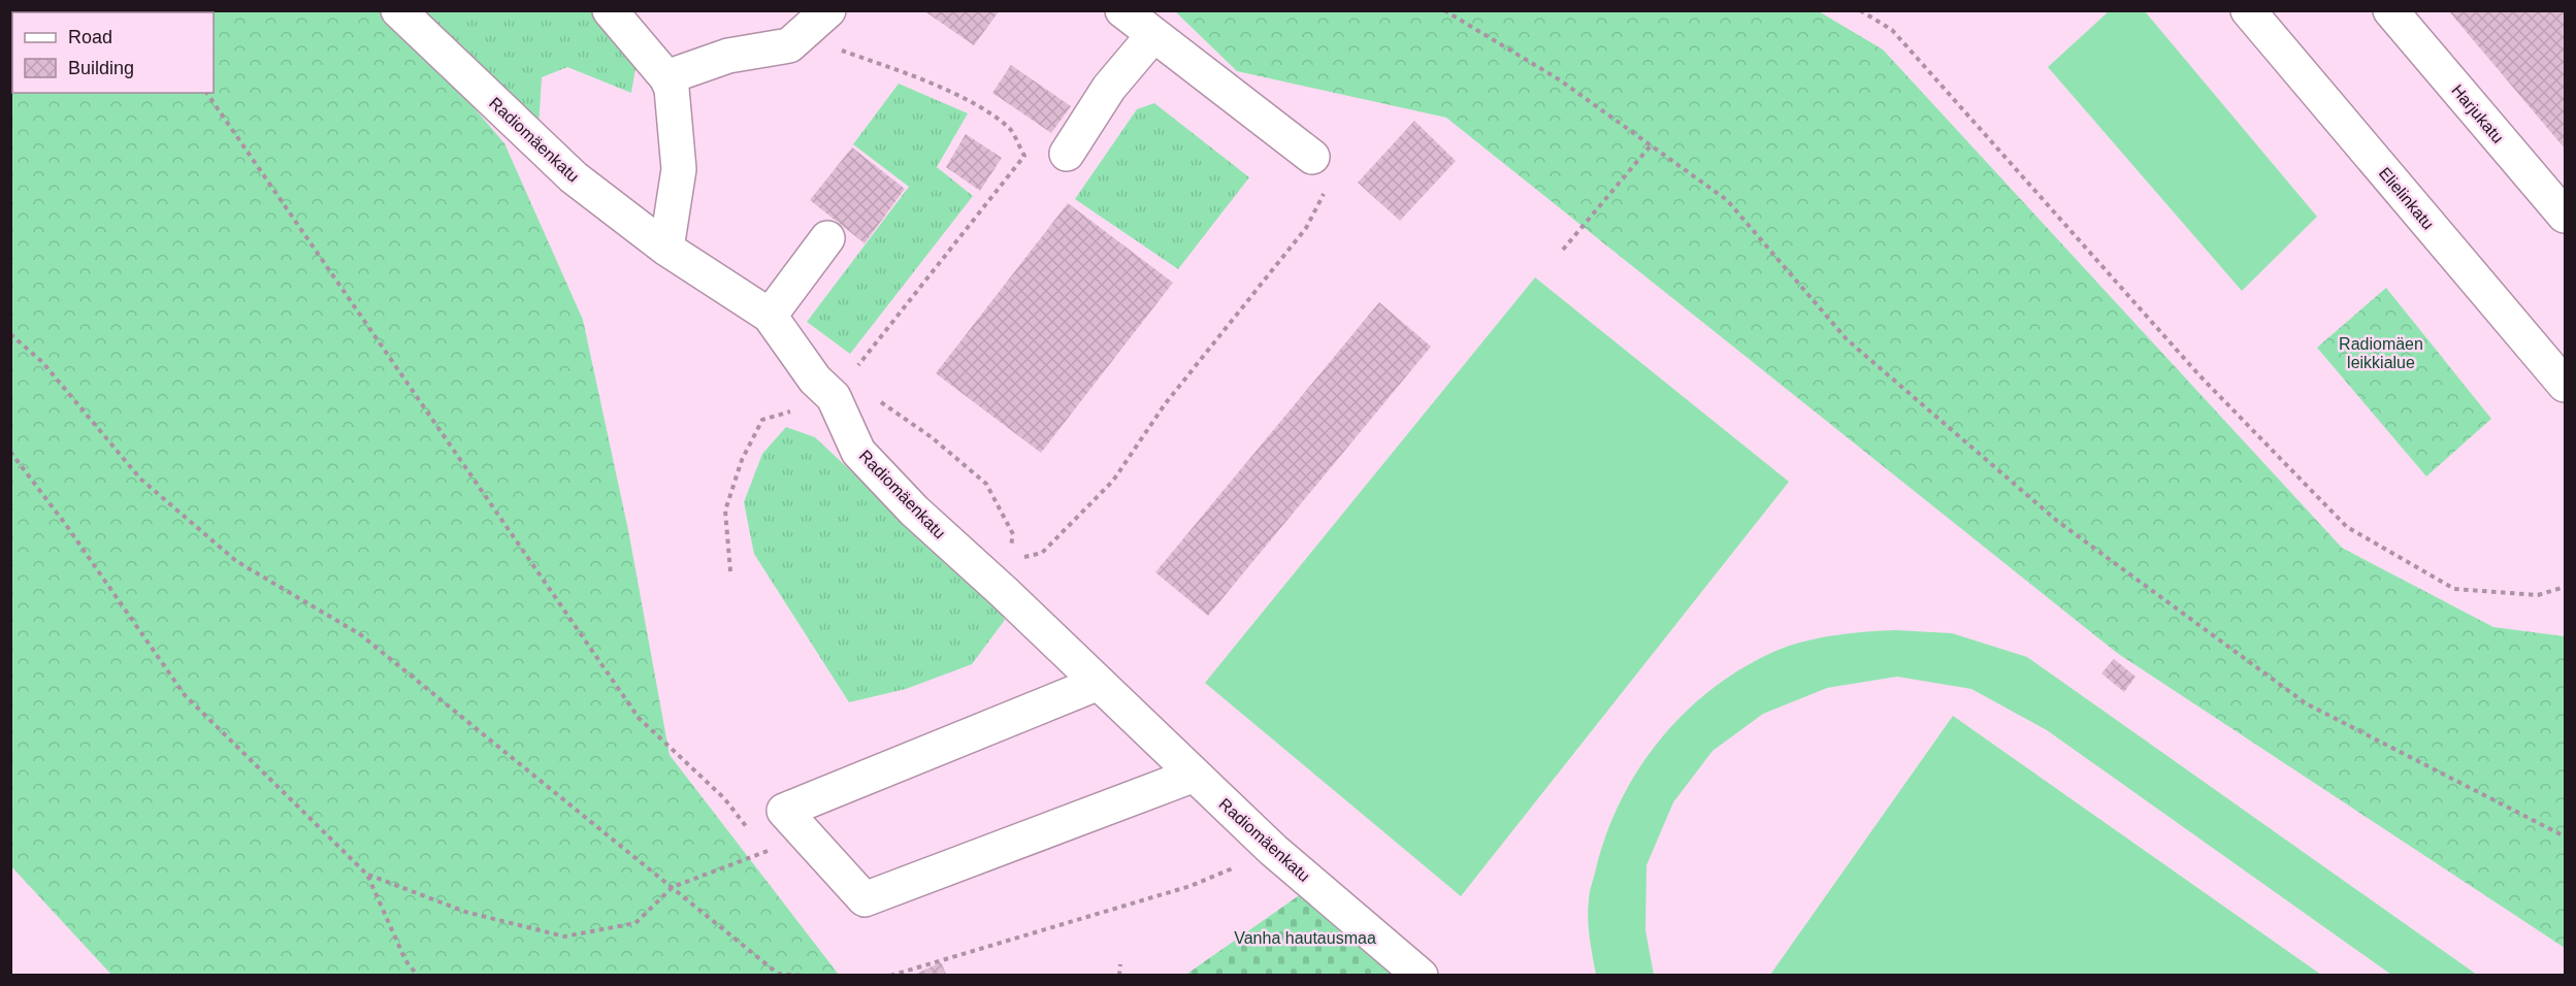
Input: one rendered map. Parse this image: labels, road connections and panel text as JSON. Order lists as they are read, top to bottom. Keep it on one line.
{"streets":{"street":["Harjukatu","Radiomäenkatu","Elielinkatu"]},"parks":["Radiomäen leikkialue","Vanha hautausmaa"],"legend":["Road","Building"]}
